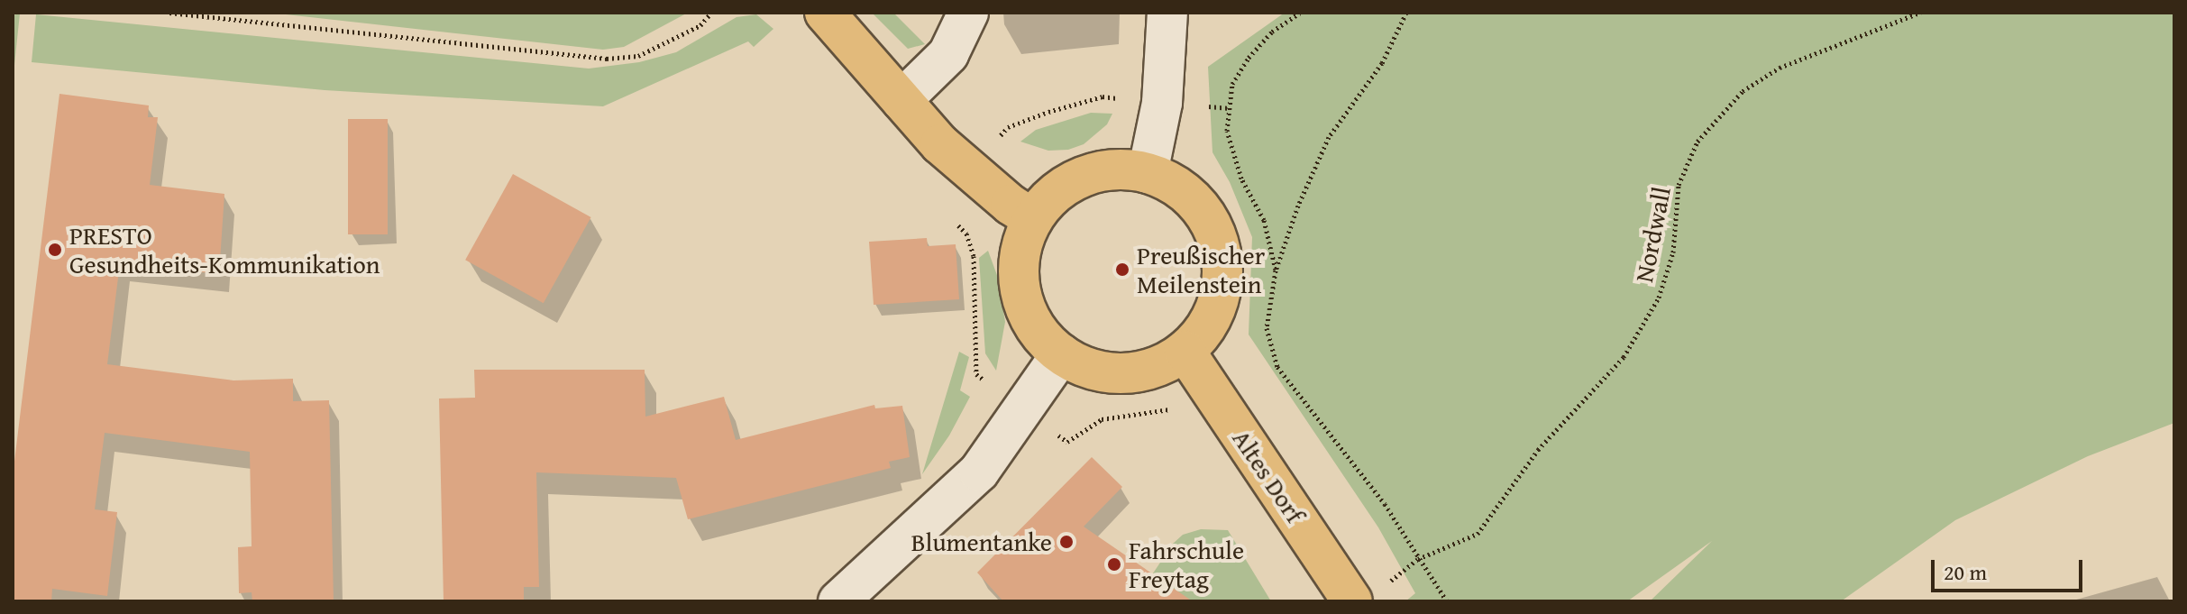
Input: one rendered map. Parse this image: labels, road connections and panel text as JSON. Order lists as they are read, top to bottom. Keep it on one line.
{"streets":{"main road":["Altes Dorf"],"path":["Nordwall"]},"crossings":[["Nordwall","Altes Dorf"]],"places":["PRESTO Gesundheits-Kommunikation","Preußischer Meilenstein","Blumentanke","Fahrschule Freytag"],"scale_bar":"20 m"}
